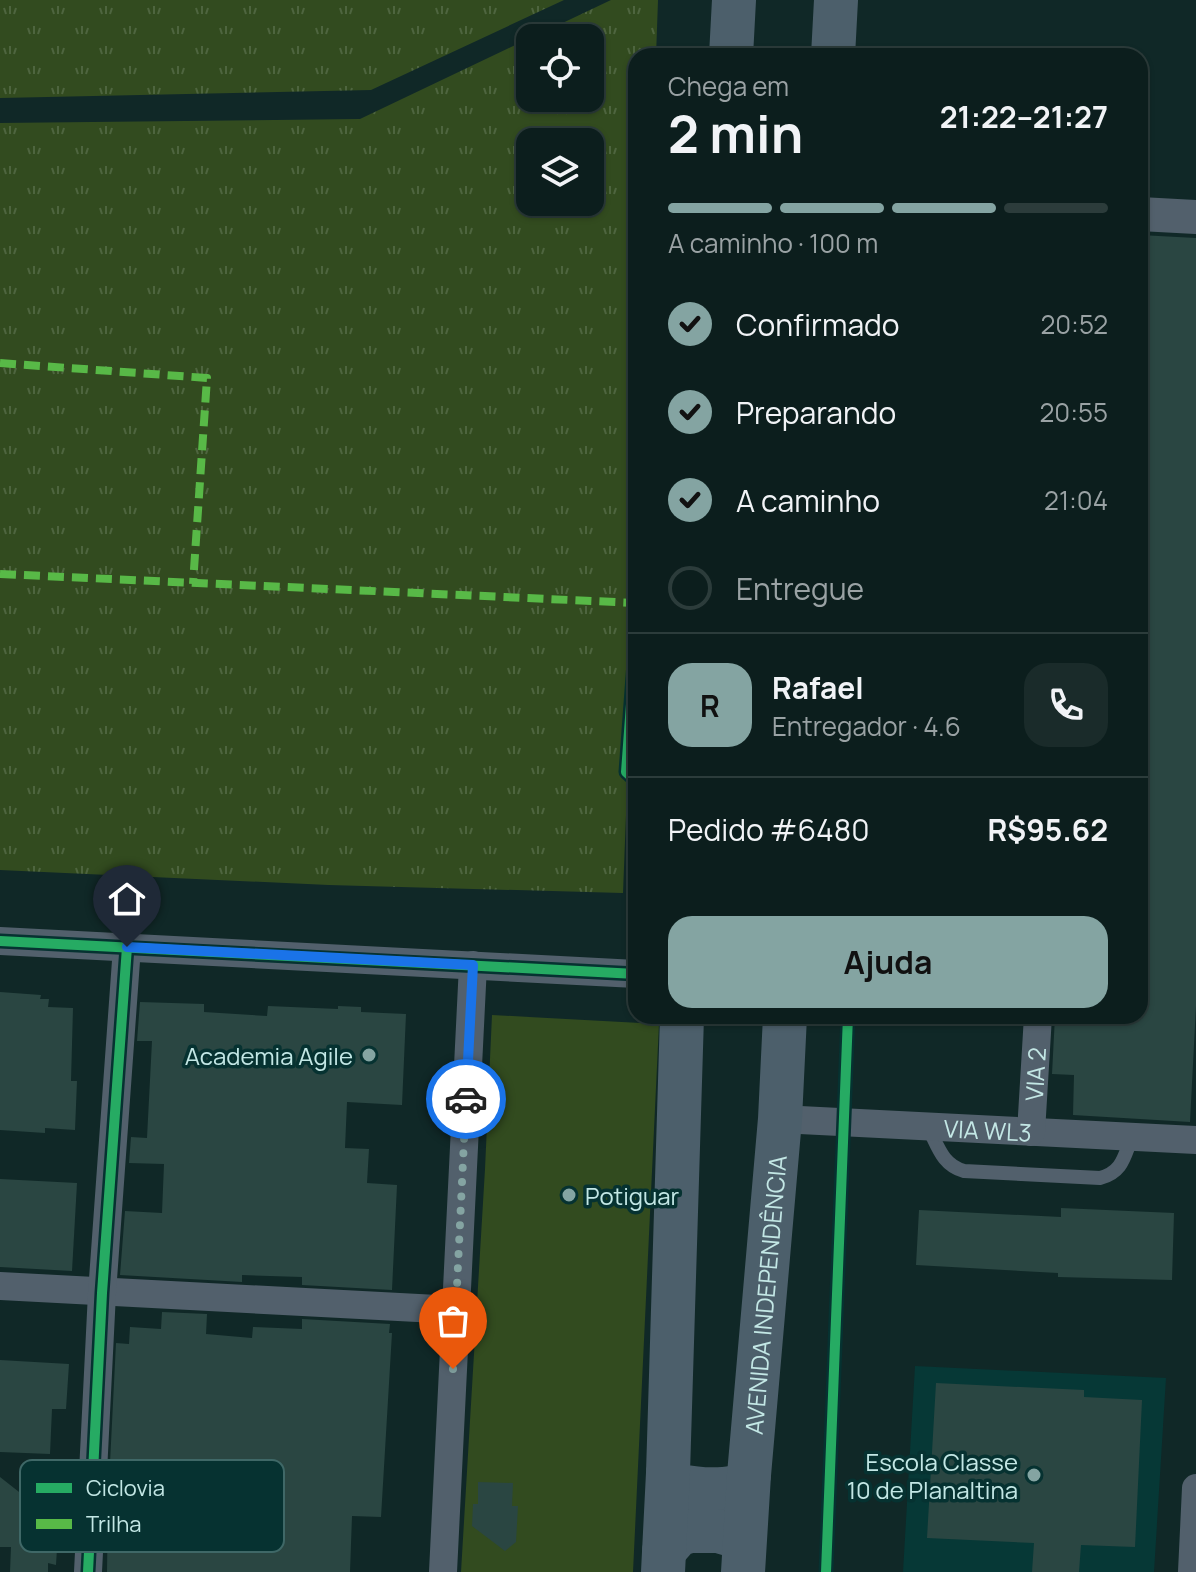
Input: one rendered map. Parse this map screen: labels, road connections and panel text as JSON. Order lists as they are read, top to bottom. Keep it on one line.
{"streets":{"main road":["AVENIDA INDEPENDÊNCIA"],"street":["VIA 2","VIA WL3"]},"crossings":[["VIA 2","VIA WL3"],["VIA WL3","AVENIDA INDEPENDÊNCIA"]],"places":["Academia Agile","Potiguar","Escola Classe 10 de Planaltina"],"legend":["Ciclovia","Trilha"],"page":{"heading":["2 min","Chega em","21:22–21:27"],"panel":["Rafael","Entregador · 4.6","Pedido #6480","R$95.62"],"bar":"A caminho · 100 m","list":[["Confirmado","20:52"],["Preparando","20:55"],["A caminho","21:04"],"Entregue"],"round":"R","buttons":"Ajuda"}}
